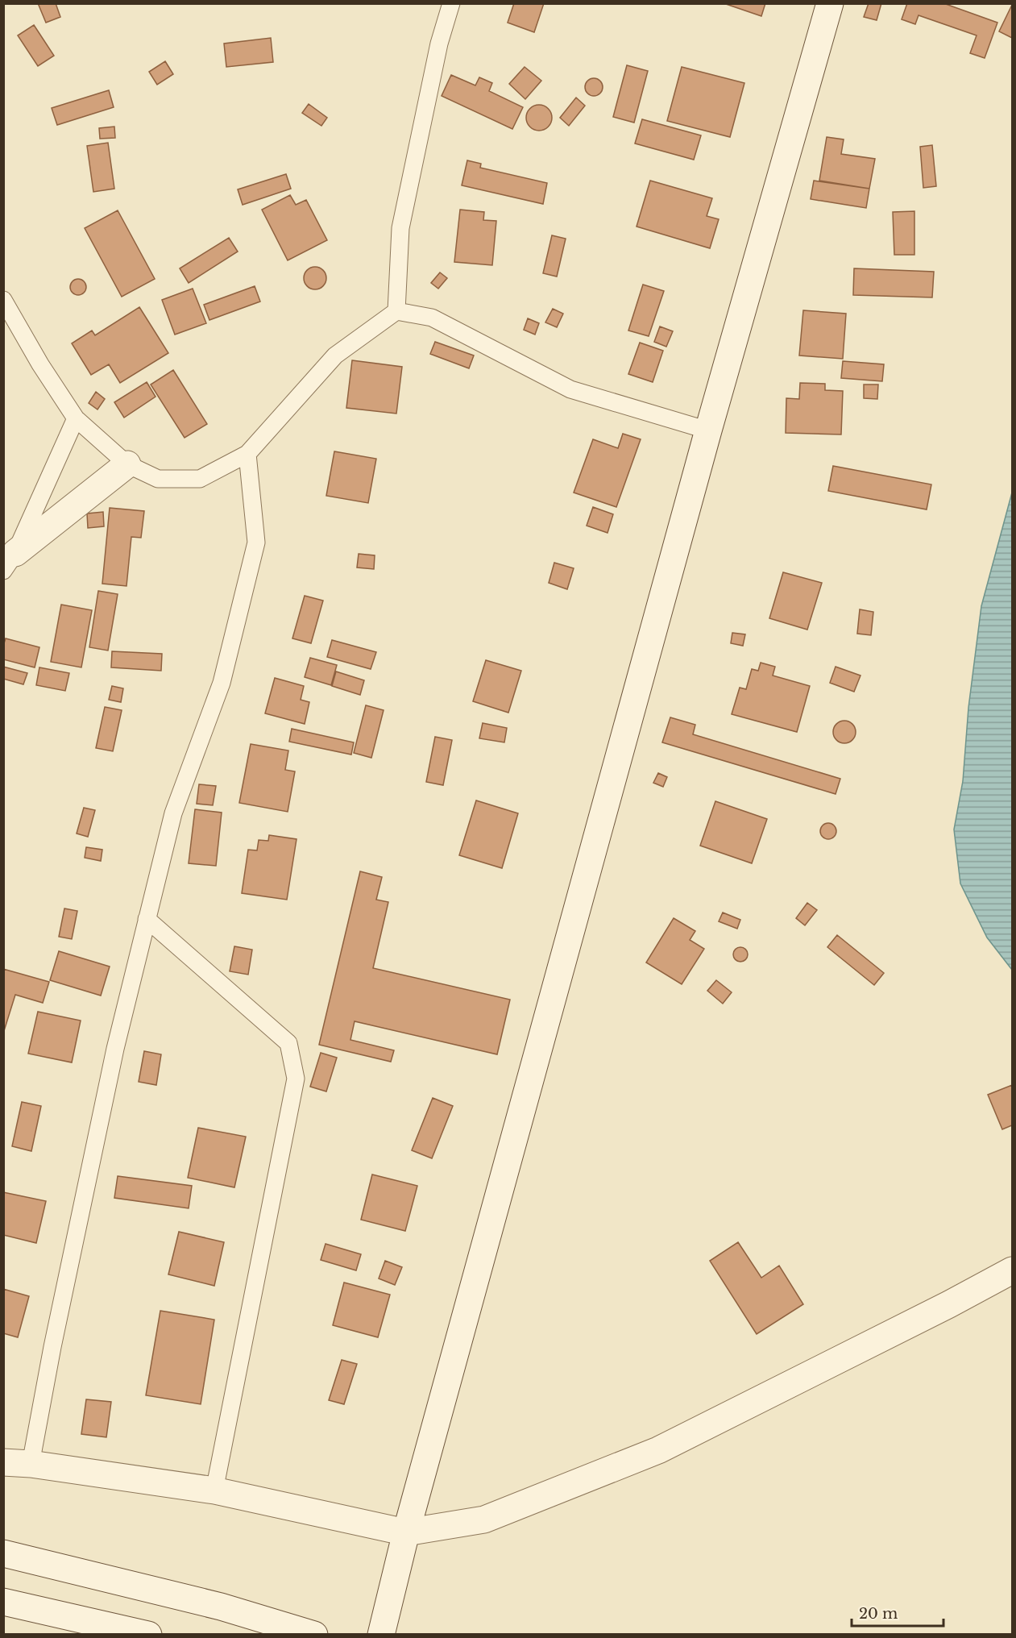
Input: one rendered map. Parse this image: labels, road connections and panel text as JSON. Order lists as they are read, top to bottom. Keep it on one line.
{"scale_bar":"20 m"}
